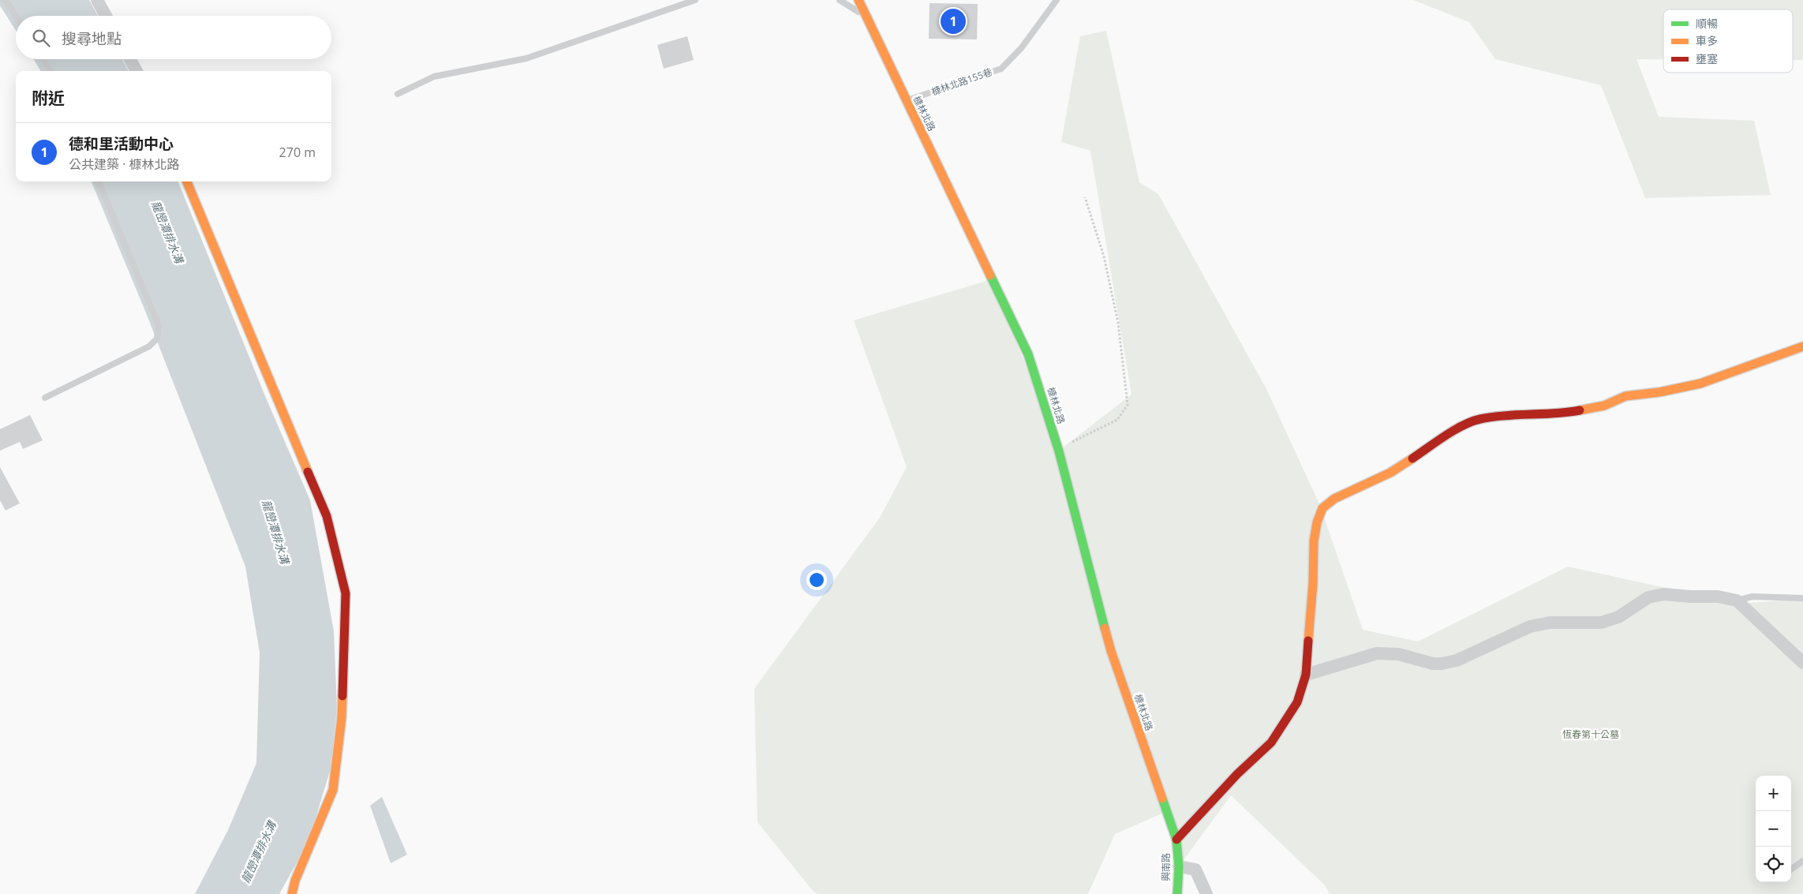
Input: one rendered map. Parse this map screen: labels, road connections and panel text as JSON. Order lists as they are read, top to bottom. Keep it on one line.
{"streets":{"street":["槺林北路","興南路"],"lane":["槺林北路155巷"]},"crossings":[["槺林北路155巷","槺林北路"],["槺林北路","興南路"]],"water":["龍巒潭排水溝"],"parks":["恆春第十公墓"],"legend":["順暢","車多","壅塞"],"page":{"pins":"1","search":"搜尋地點","heading":"附近","list":[{"mark":"1","name":"德和里活動中心","note":"公共建築 · 槺林北路","value":"270 m"}],"map_buttons":["+","−"]}}
